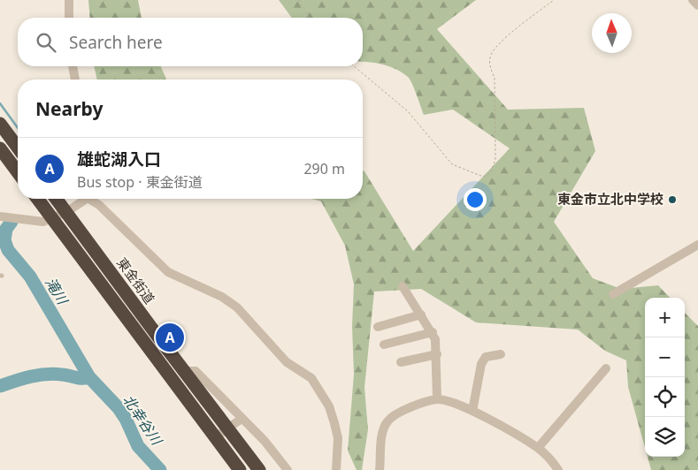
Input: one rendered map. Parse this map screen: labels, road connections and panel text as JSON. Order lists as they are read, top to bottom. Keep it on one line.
{"streets":{"highway":["東金街道"]},"water":["滝川","北幸谷川"],"places":["東金市立北中学校"],"north":"top","page":{"search":"Search here","heading":"Nearby","list":[{"mark":"A","name":"雄蛇湖入口","note":"Bus stop · 東金街道","value":"290 m"}],"map_buttons":["+","−"],"pins":"A"}}
